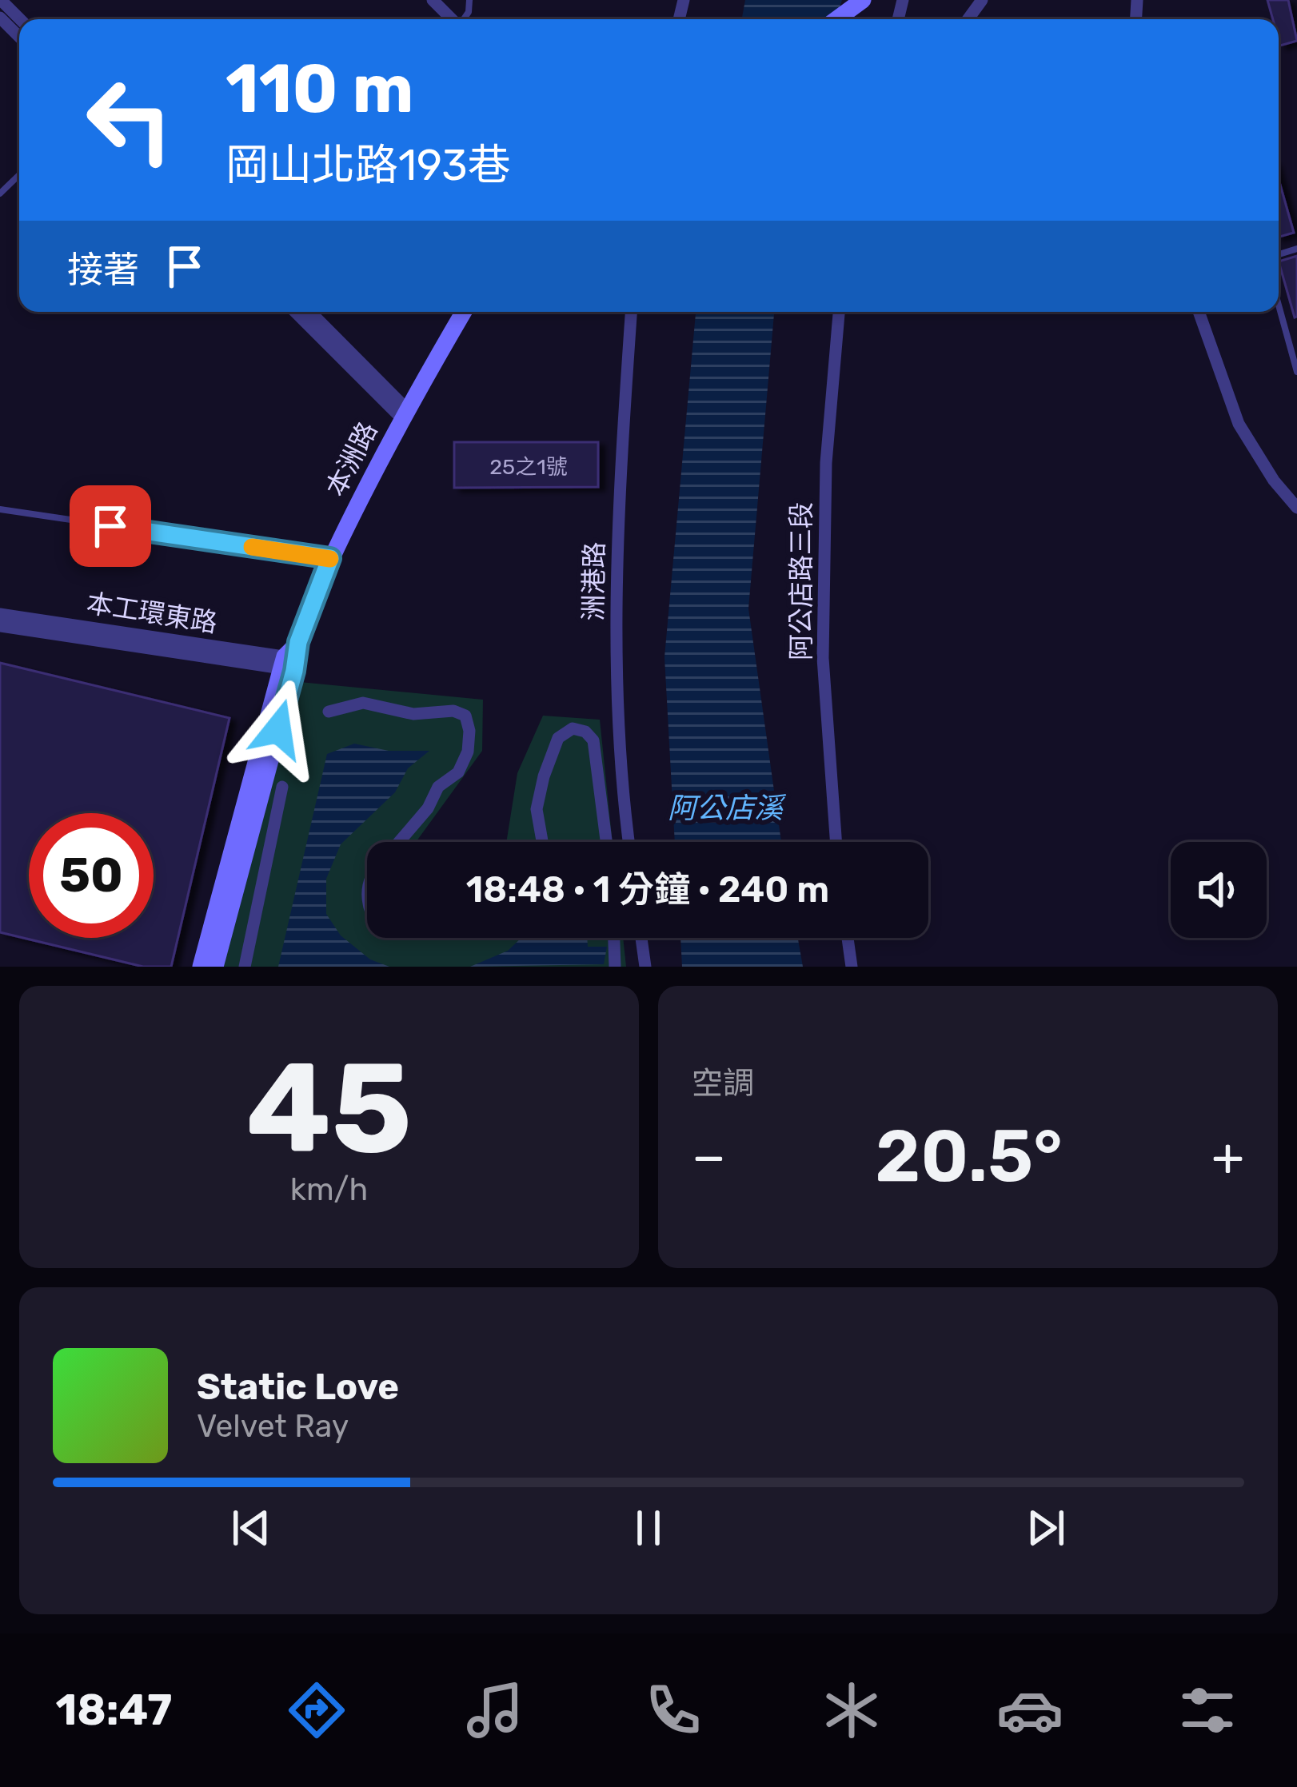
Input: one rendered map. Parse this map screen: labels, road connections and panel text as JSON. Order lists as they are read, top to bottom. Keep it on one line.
{"streets":{"main road":["本洲路"],"street":["洲港路","阿公店路三段","本工環東路"]},"crossings":[["本洲路","本工環東路"]],"water":["阿公店溪"],"house_numbers":["25之1號"],"page":{"turn":["110 m","岡山北路193巷"],"then":"接著","limit":"50","trip":"18:48 · 1 分鐘 · 240 m","tile":[["45","km/h"],"空調"],"heat":["−","20.5°","+"],"song":["Static Love","Velvet Ray"],"tabs":"18:47"}}
